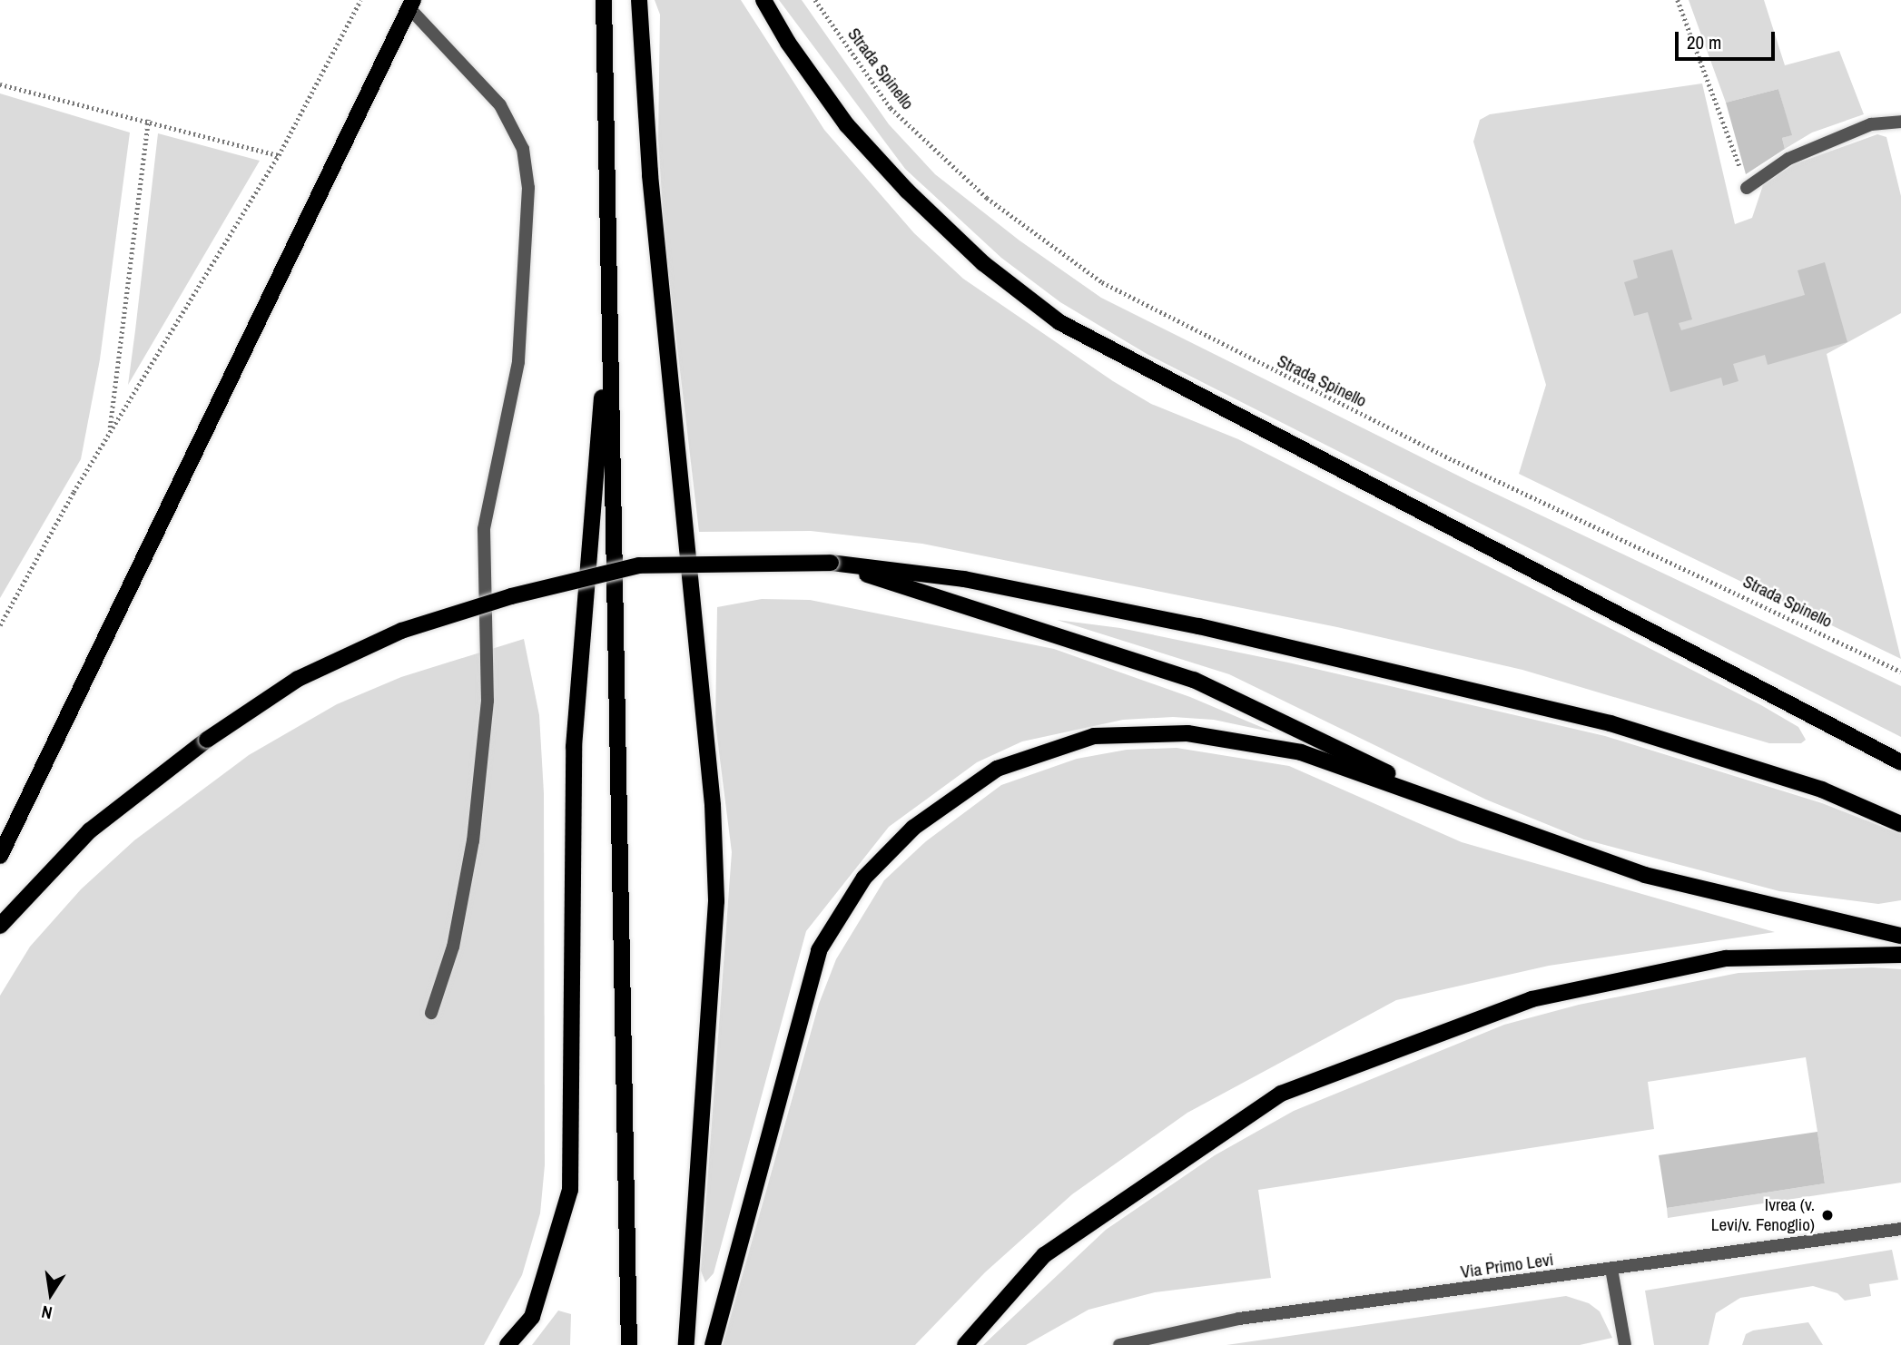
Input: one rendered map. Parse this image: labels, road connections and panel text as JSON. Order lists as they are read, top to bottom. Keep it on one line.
{"streets":{"street":["Via Primo Levi"],"path":["Strada Spinello"]},"places":["Ivrea (v. Levi/v. Fenoglio)"],"scale_bar":"20 m","north":"bottom"}
